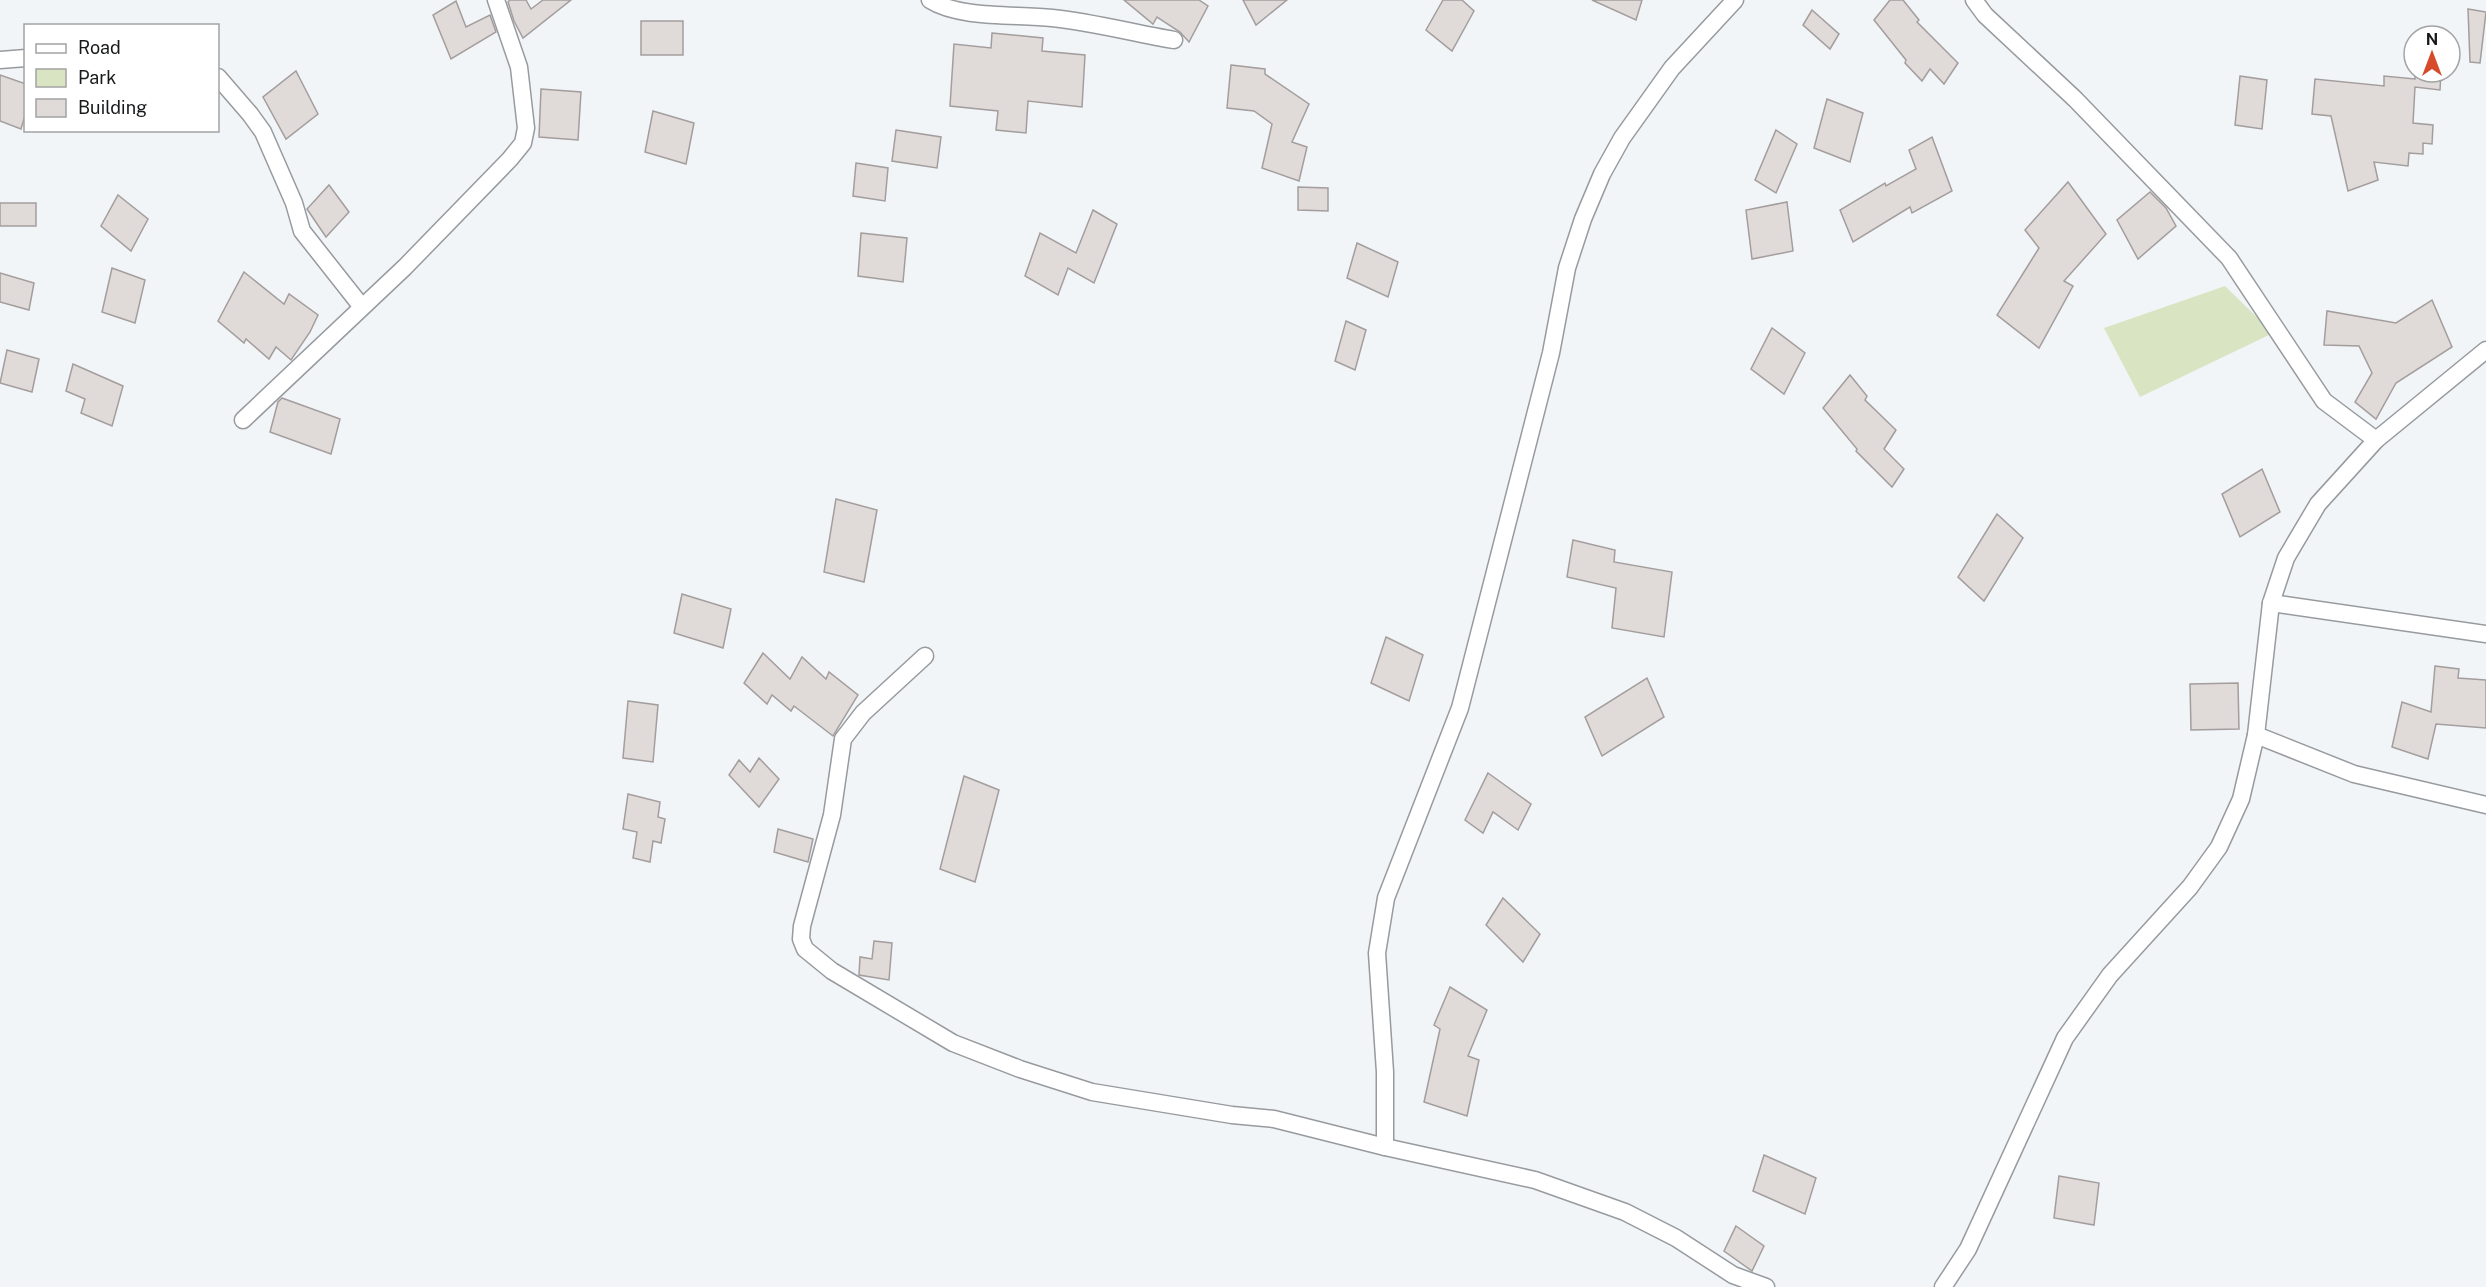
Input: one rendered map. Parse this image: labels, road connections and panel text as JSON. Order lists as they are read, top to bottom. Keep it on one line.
{"legend":["Road","Park","Building"],"north":"top"}
